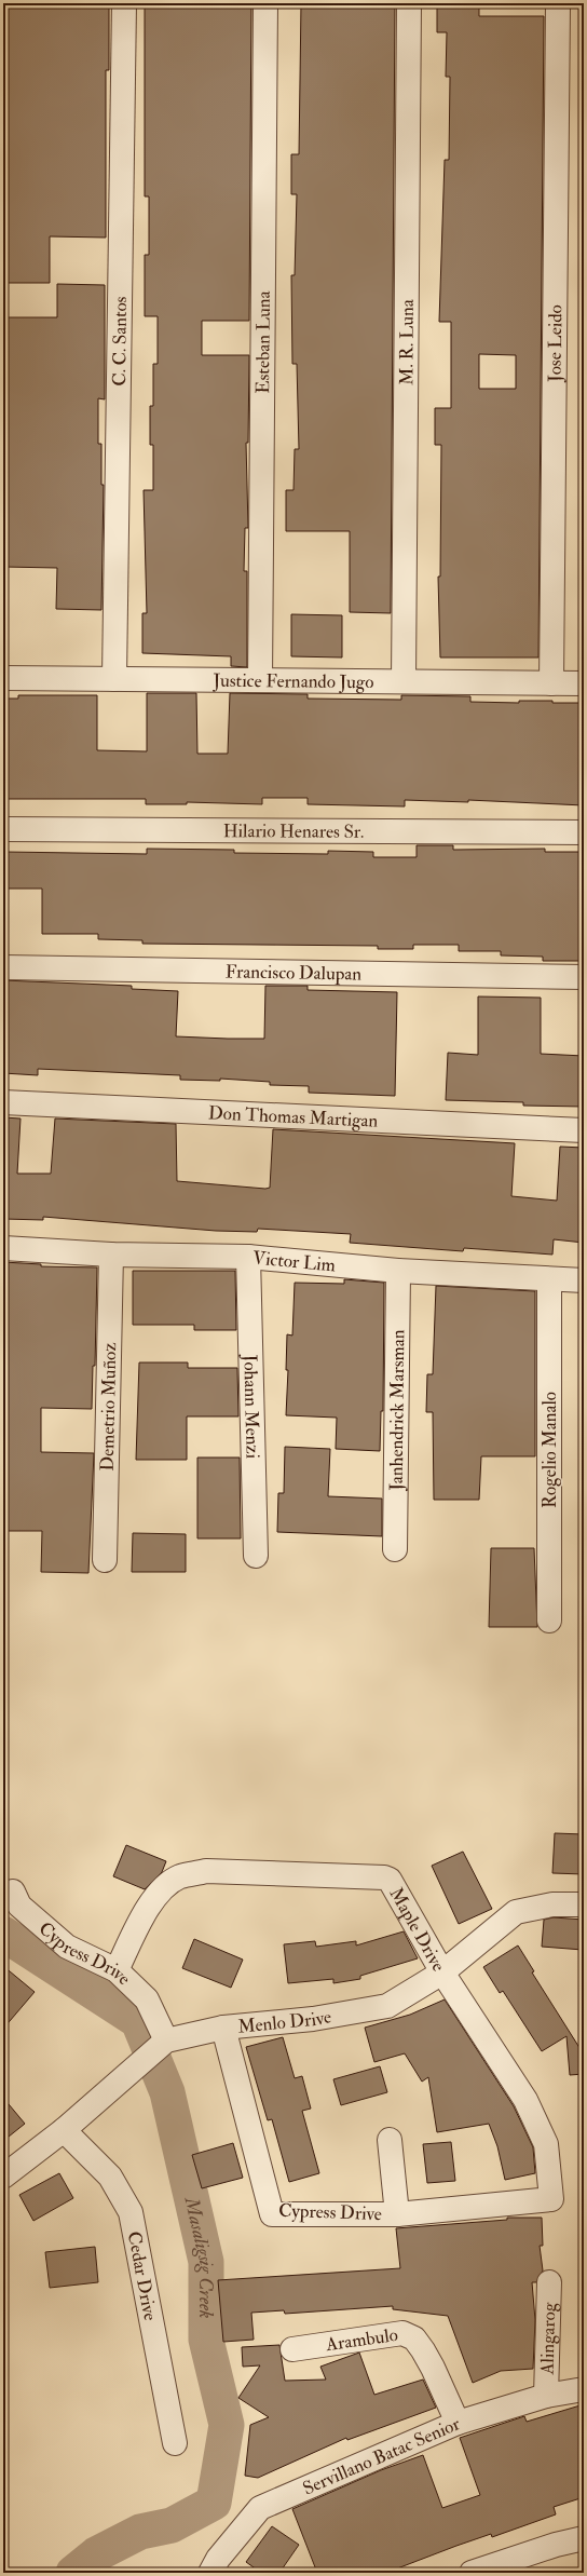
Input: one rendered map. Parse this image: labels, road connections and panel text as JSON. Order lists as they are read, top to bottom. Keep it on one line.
{"streets":{"street":["C. C. Santos","Esteban Luna","M. R. Luna","Jose Leido","Justice Fernando Jugo","Hilario Henares Sr.","Francisco Dalupan","Don Thomas Martigan","Victor Lim","Demetrio Muñoz","Johann Menzi","Janhendrick Marsman","Rogelio Manalo","Maple Drive","Cypress Drive","Menlo Drive","Cedar Drive","Alingarog","Arambulo","Servillano Batac Senior"]},"crossings":[["C. C. Santos","Justice Fernando Jugo"],["Esteban Luna","Justice Fernando Jugo"],["M. R. Luna","Justice Fernando Jugo"],["Jose Leido","Justice Fernando Jugo"],["Victor Lim","Demetrio Muñoz"],["Victor Lim","Johann Menzi"],["Victor Lim","Janhendrick Marsman"],["Victor Lim","Rogelio Manalo"],["Maple Drive","Cypress Drive"],["Maple Drive","Menlo Drive"],["Cypress Drive","Menlo Drive"],["Menlo Drive","Cedar Drive"],["Alingarog","Servillano Batac Senior"],["Arambulo","Servillano Batac Senior"]],"water":["Masaligsig Creek"]}
